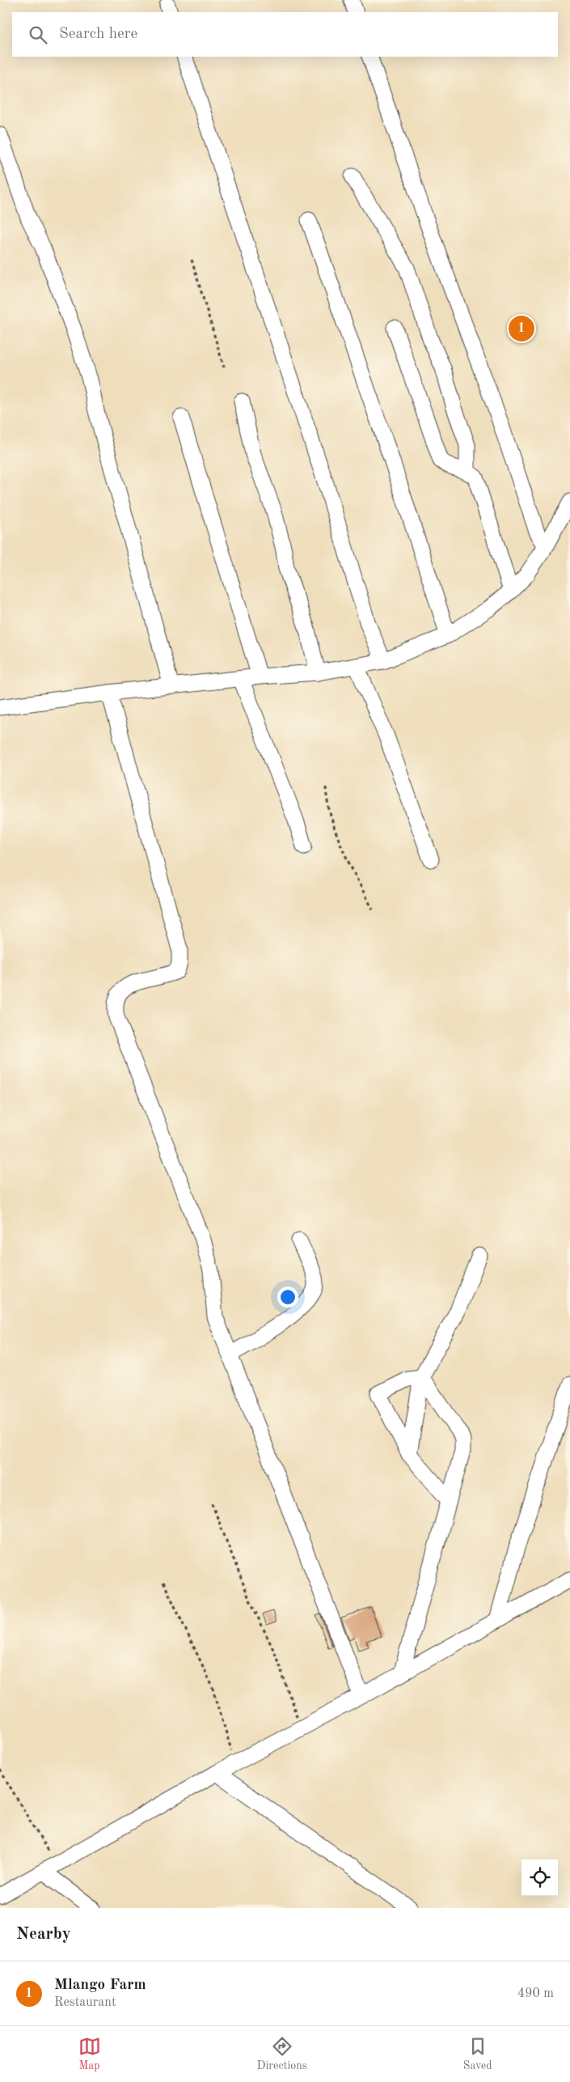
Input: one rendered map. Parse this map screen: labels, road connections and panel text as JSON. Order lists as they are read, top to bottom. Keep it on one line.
{"page":{"search":"Search here","pins":"1","heading":"Nearby","list":[{"mark":"1","name":"Mlango Farm","note":"Restaurant","value":"490 m"}],"nav":["Map","Directions","Saved"]}}
